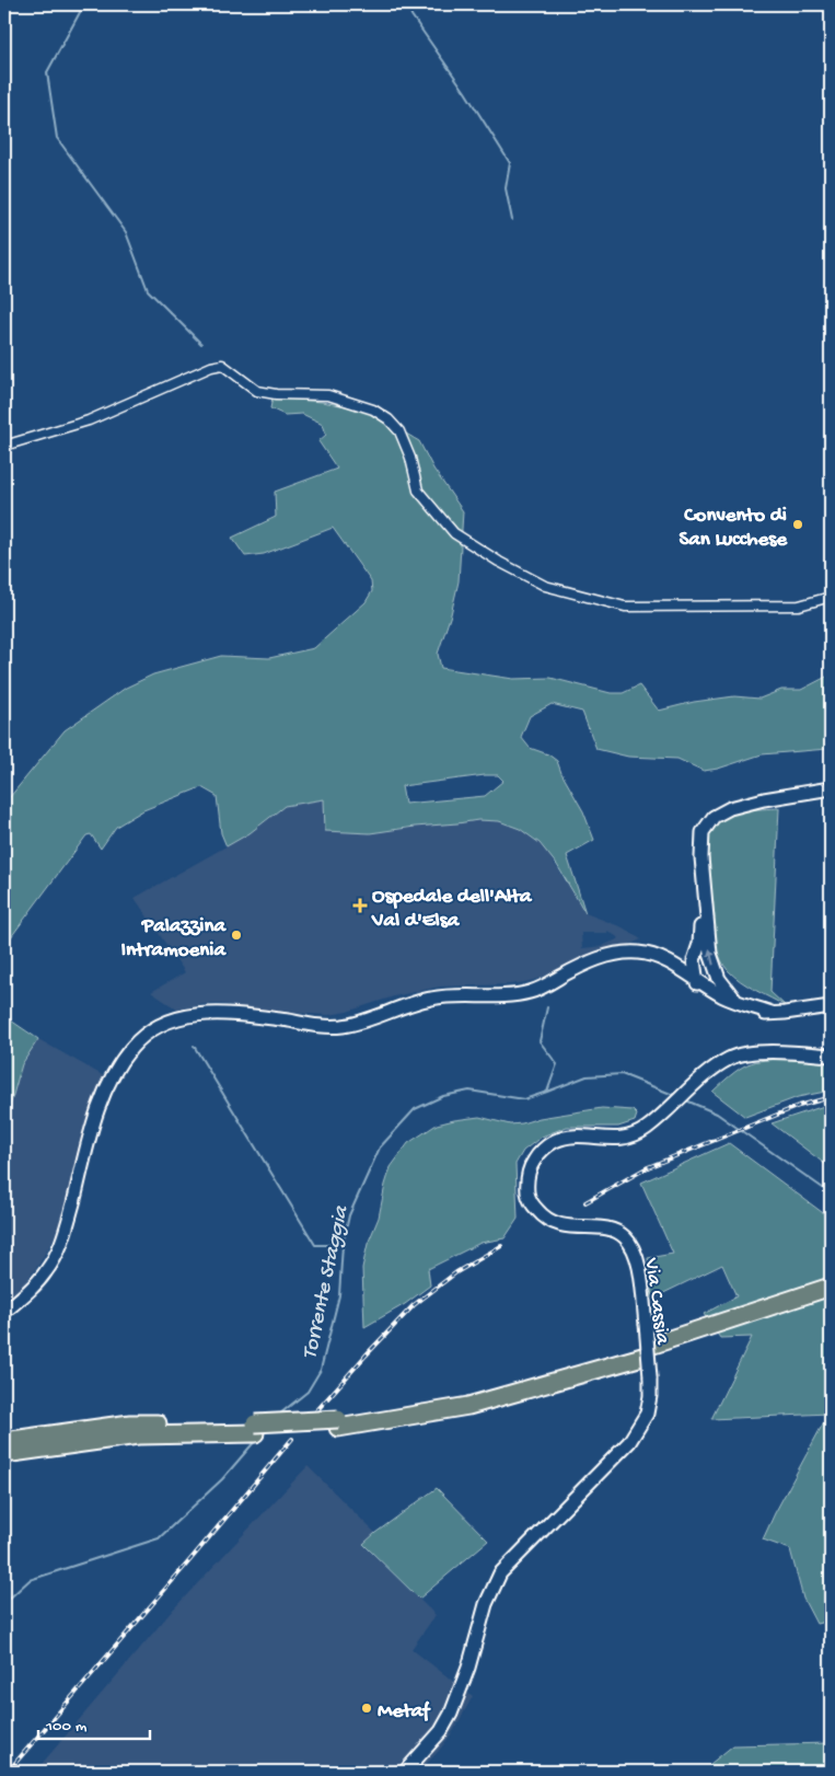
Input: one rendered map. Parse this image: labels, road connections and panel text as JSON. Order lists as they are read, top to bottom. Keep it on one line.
{"streets":{"main road":["Via Cassia"]},"water":["Torrente Staggia"],"places":{"other":["Convento di San Lucchese","Palazzina Intramoenia","Metaf"],"health":["Ospedale dell'Alta Val d'Elsa"]},"scale_bar":"100 m"}
